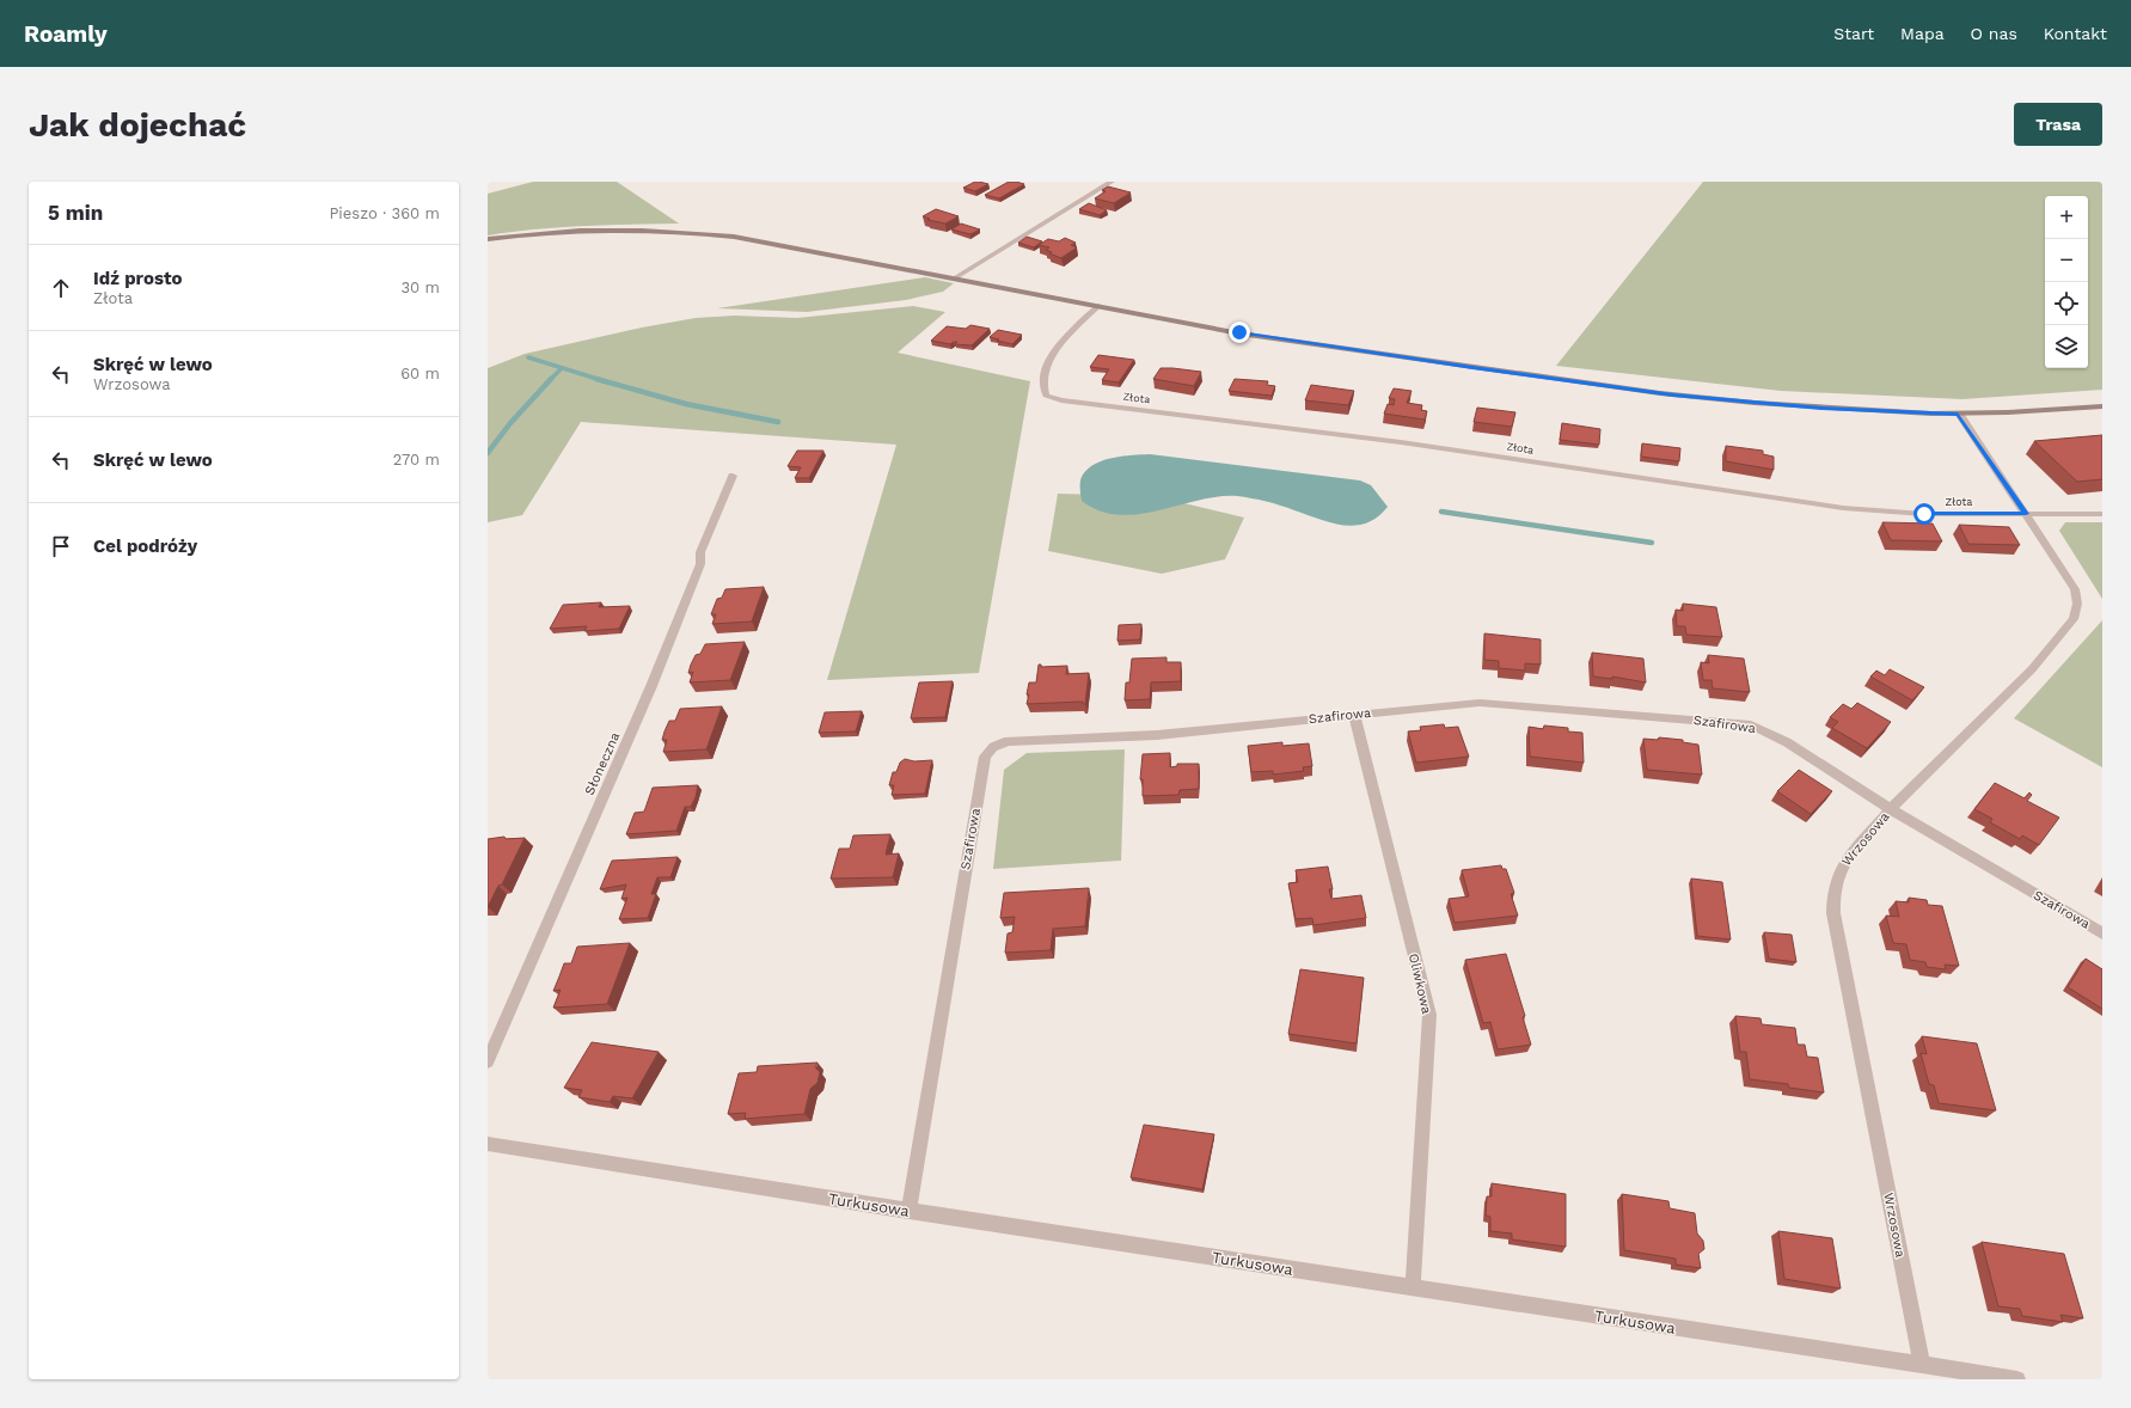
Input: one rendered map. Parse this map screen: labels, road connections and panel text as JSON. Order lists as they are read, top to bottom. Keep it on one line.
{"streets":{"street":["Złota","Szafirowa","Słoneczna","Wrzosowa","Oliwkowa","Turkusowa"]},"crossings":[["Złota","Wrzosowa"],["Szafirowa","Wrzosowa"],["Szafirowa","Oliwkowa"],["Szafirowa","Turkusowa"],["Wrzosowa","Turkusowa"],["Oliwkowa","Turkusowa"]],"page":{"header":"Roamly","nav":["Start","Mapa","O nas","Kontakt"],"buttons":"Trasa","title":"Jak dojechać","heading":["5 min","Pieszo · 360 m"],"map_buttons":["+","−"],"list":[["Idź prosto","Złota","30 m"],["Skręć w lewo","Wrzosowa","60 m"],["Skręć w lewo","270 m"],"Cel podróży"]}}
